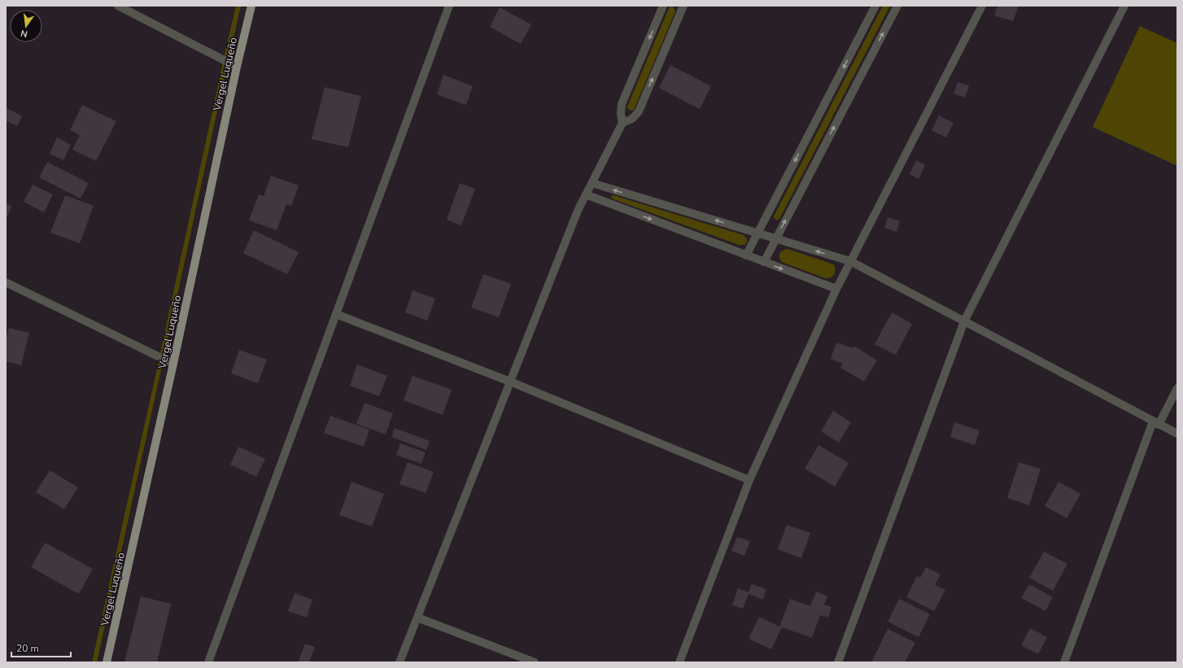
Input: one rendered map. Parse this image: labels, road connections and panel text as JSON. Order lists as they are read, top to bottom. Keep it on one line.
{"streets":{"main road":["Vergel Luqueño"]},"scale_bar":"20 m","north":"bottom"}
